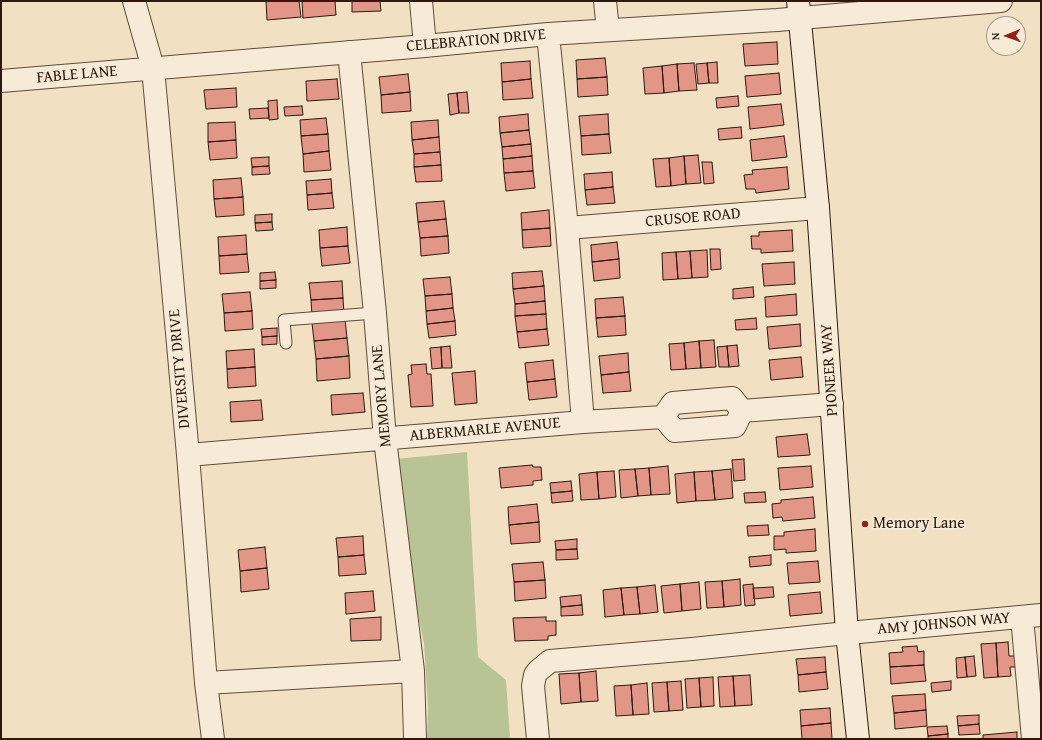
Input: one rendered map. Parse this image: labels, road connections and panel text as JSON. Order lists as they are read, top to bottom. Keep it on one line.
{"streets":{"street":["CELEBRATION DRIVE","FABLE LANE","CRUSOE ROAD","DIVERSITY DRIVE","PIONEER WAY","MEMORY LANE","ALBERMARLE AVENUE","AMY JOHNSON WAY"]},"crossings":[["CELEBRATION DRIVE","FABLE LANE"],["CELEBRATION DRIVE","DIVERSITY DRIVE"],["CELEBRATION DRIVE","PIONEER WAY"],["CELEBRATION DRIVE","MEMORY LANE"],["FABLE LANE","DIVERSITY DRIVE"],["CRUSOE ROAD","PIONEER WAY"],["DIVERSITY DRIVE","ALBERMARLE AVENUE"],["PIONEER WAY","ALBERMARLE AVENUE"],["PIONEER WAY","AMY JOHNSON WAY"],["MEMORY LANE","ALBERMARLE AVENUE"]],"places":["Memory Lane"],"north":"left"}
